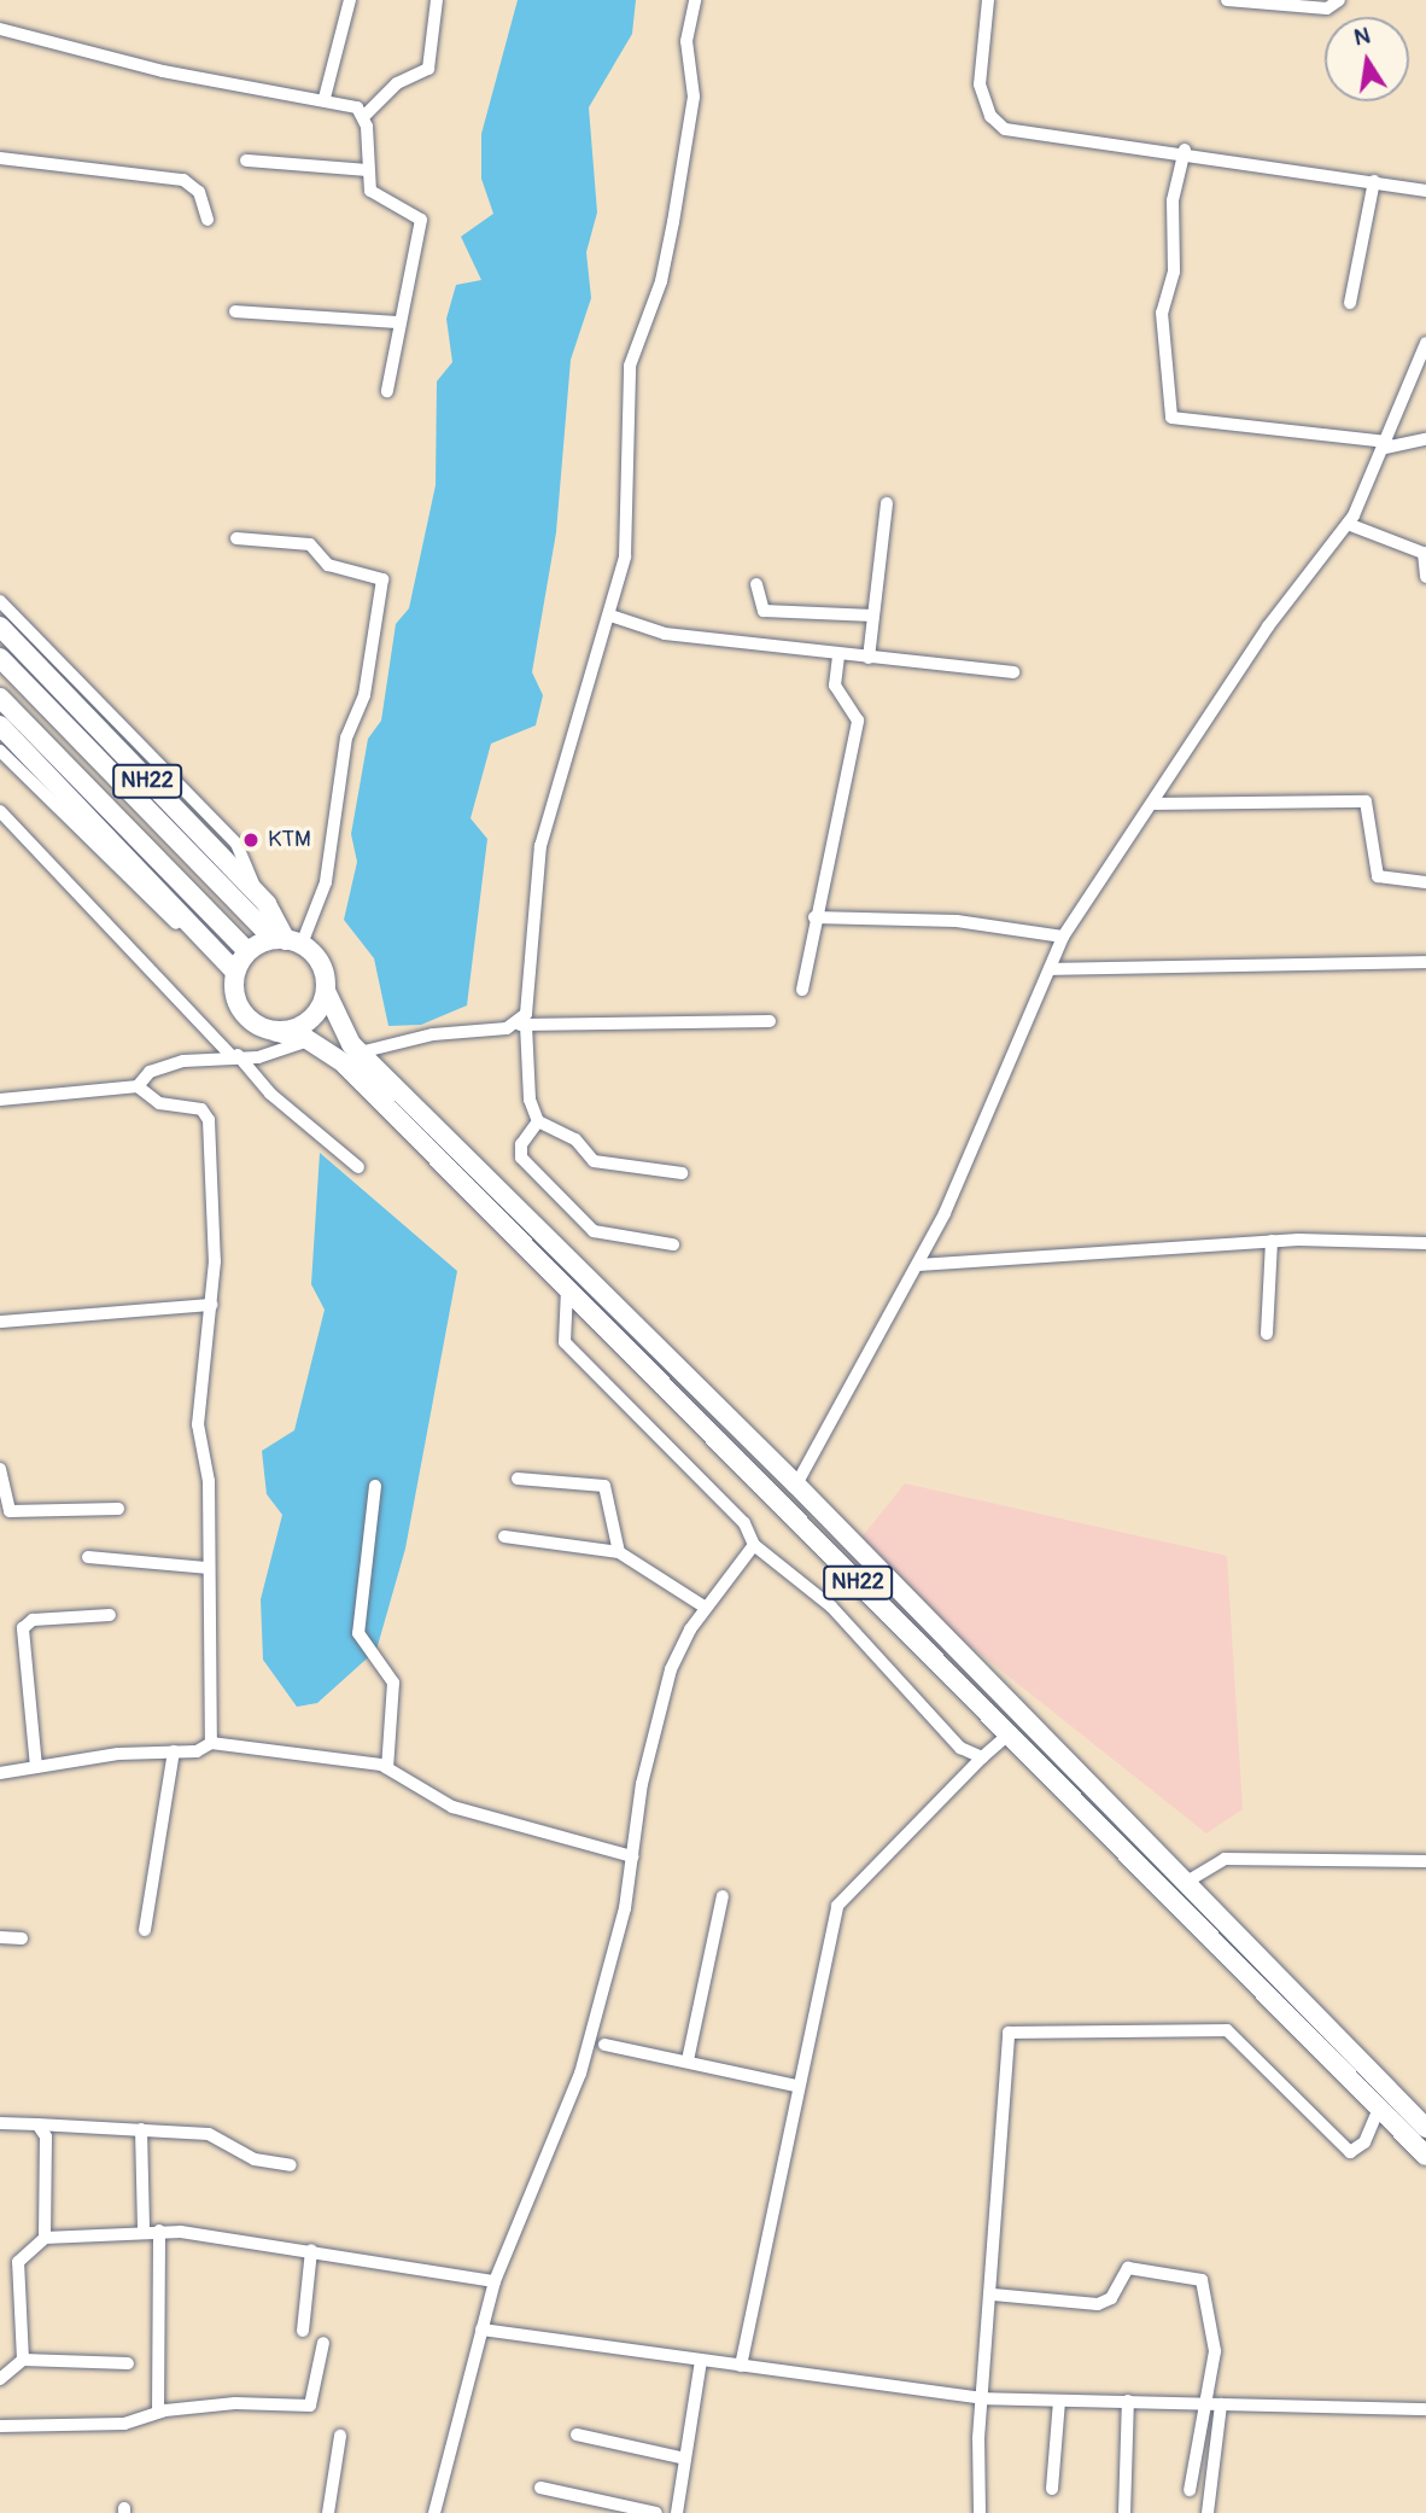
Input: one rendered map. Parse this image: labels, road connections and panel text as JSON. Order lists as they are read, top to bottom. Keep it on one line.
{"streets":{"highway":["NH22"]},"places":["KTM"],"north":"top"}
